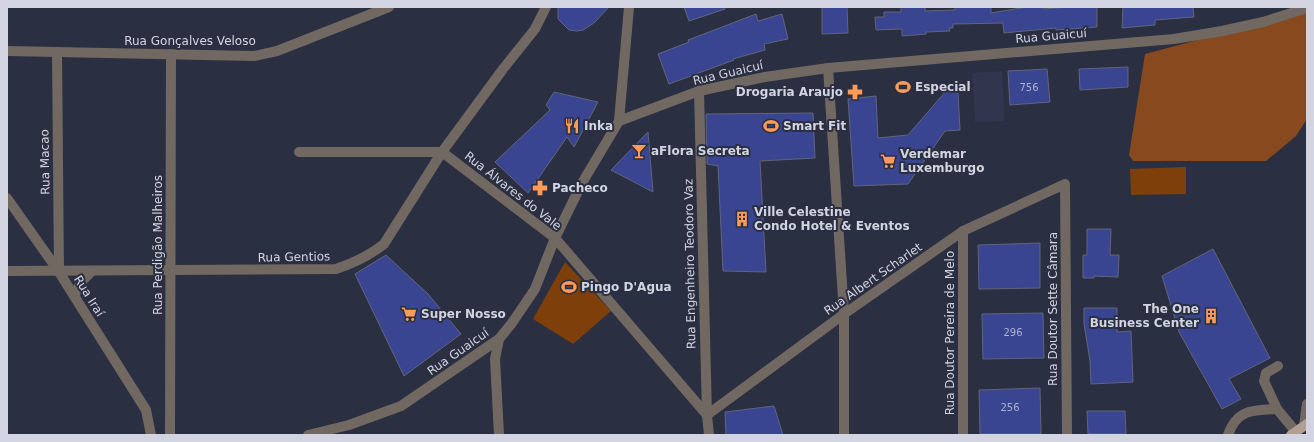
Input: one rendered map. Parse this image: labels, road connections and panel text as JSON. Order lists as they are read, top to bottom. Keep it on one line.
{"streets":{"street":["Rua Guaicuí","Rua Gonçalves Veloso","Rua Macao","Rua Álvares do Vale","Rua Perdigão Malheiros","Rua Gentios","Rua Engenheiro Teodoro Vaz","Rua Albert Scharlet","Rua Iraí","Rua Doutor Sette Câmara","Rua Doutor Pereira de Melo"]},"crossings":[["Rua Guaicuí","Rua Álvares do Vale"],["Rua Guaicuí","Rua Engenheiro Teodoro Vaz"],["Rua Gonçalves Veloso","Rua Macao"],["Rua Gonçalves Veloso","Rua Perdigão Malheiros"],["Rua Macao","Rua Gentios"],["Rua Macao","Rua Iraí"],["Rua Álvares do Vale","Rua Gentios"],["Rua Álvares do Vale","Rua Engenheiro Teodoro Vaz"],["Rua Álvares do Vale","Rua Albert Scharlet"],["Rua Perdigão Malheiros","Rua Gentios"],["Rua Gentios","Rua Iraí"],["Rua Engenheiro Teodoro Vaz","Rua Albert Scharlet"],["Rua Albert Scharlet","Rua Doutor Sette Câmara"],["Rua Albert Scharlet","Rua Doutor Pereira de Melo"]],"places":{"sports":["Especial","Smart Fit","Pingo D'Agua"],"pharmacy":["Drogaria Araujo","Pacheco"],"restaurant":["Inka"],"bar":["aFlora Secreta"],"supermarket":["Verdemar Luxemburgo","Super Nosso"],"building":["Ville Celestine Condo Hotel & Eventos","The One Business Center"]},"house_numbers":["756","296","256"]}
